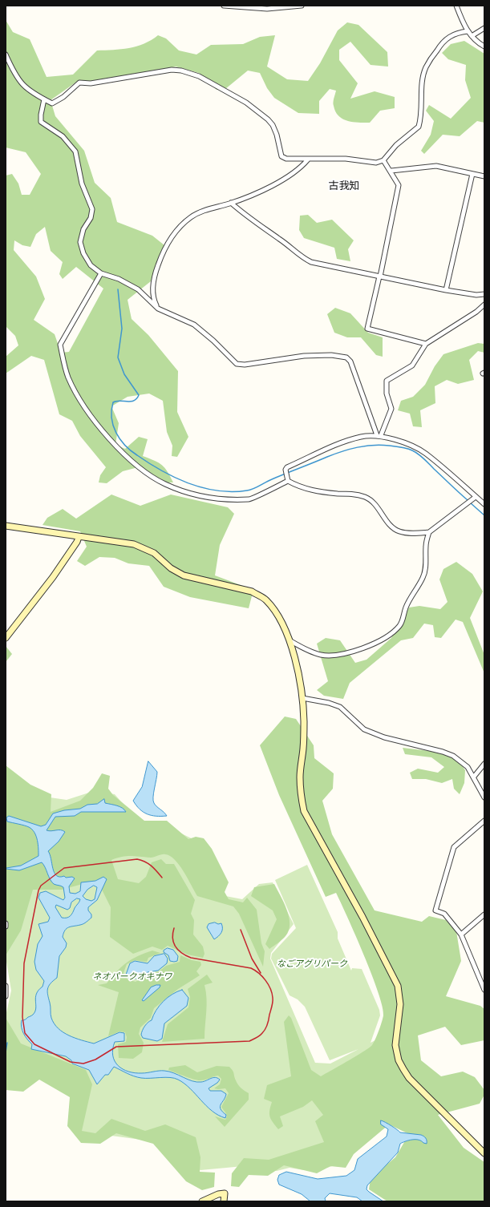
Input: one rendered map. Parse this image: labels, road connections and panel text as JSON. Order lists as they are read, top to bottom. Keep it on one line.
{"districts":["古我知"],"parks":["なごアグリパーク","ネオパークオキナワ"]}
